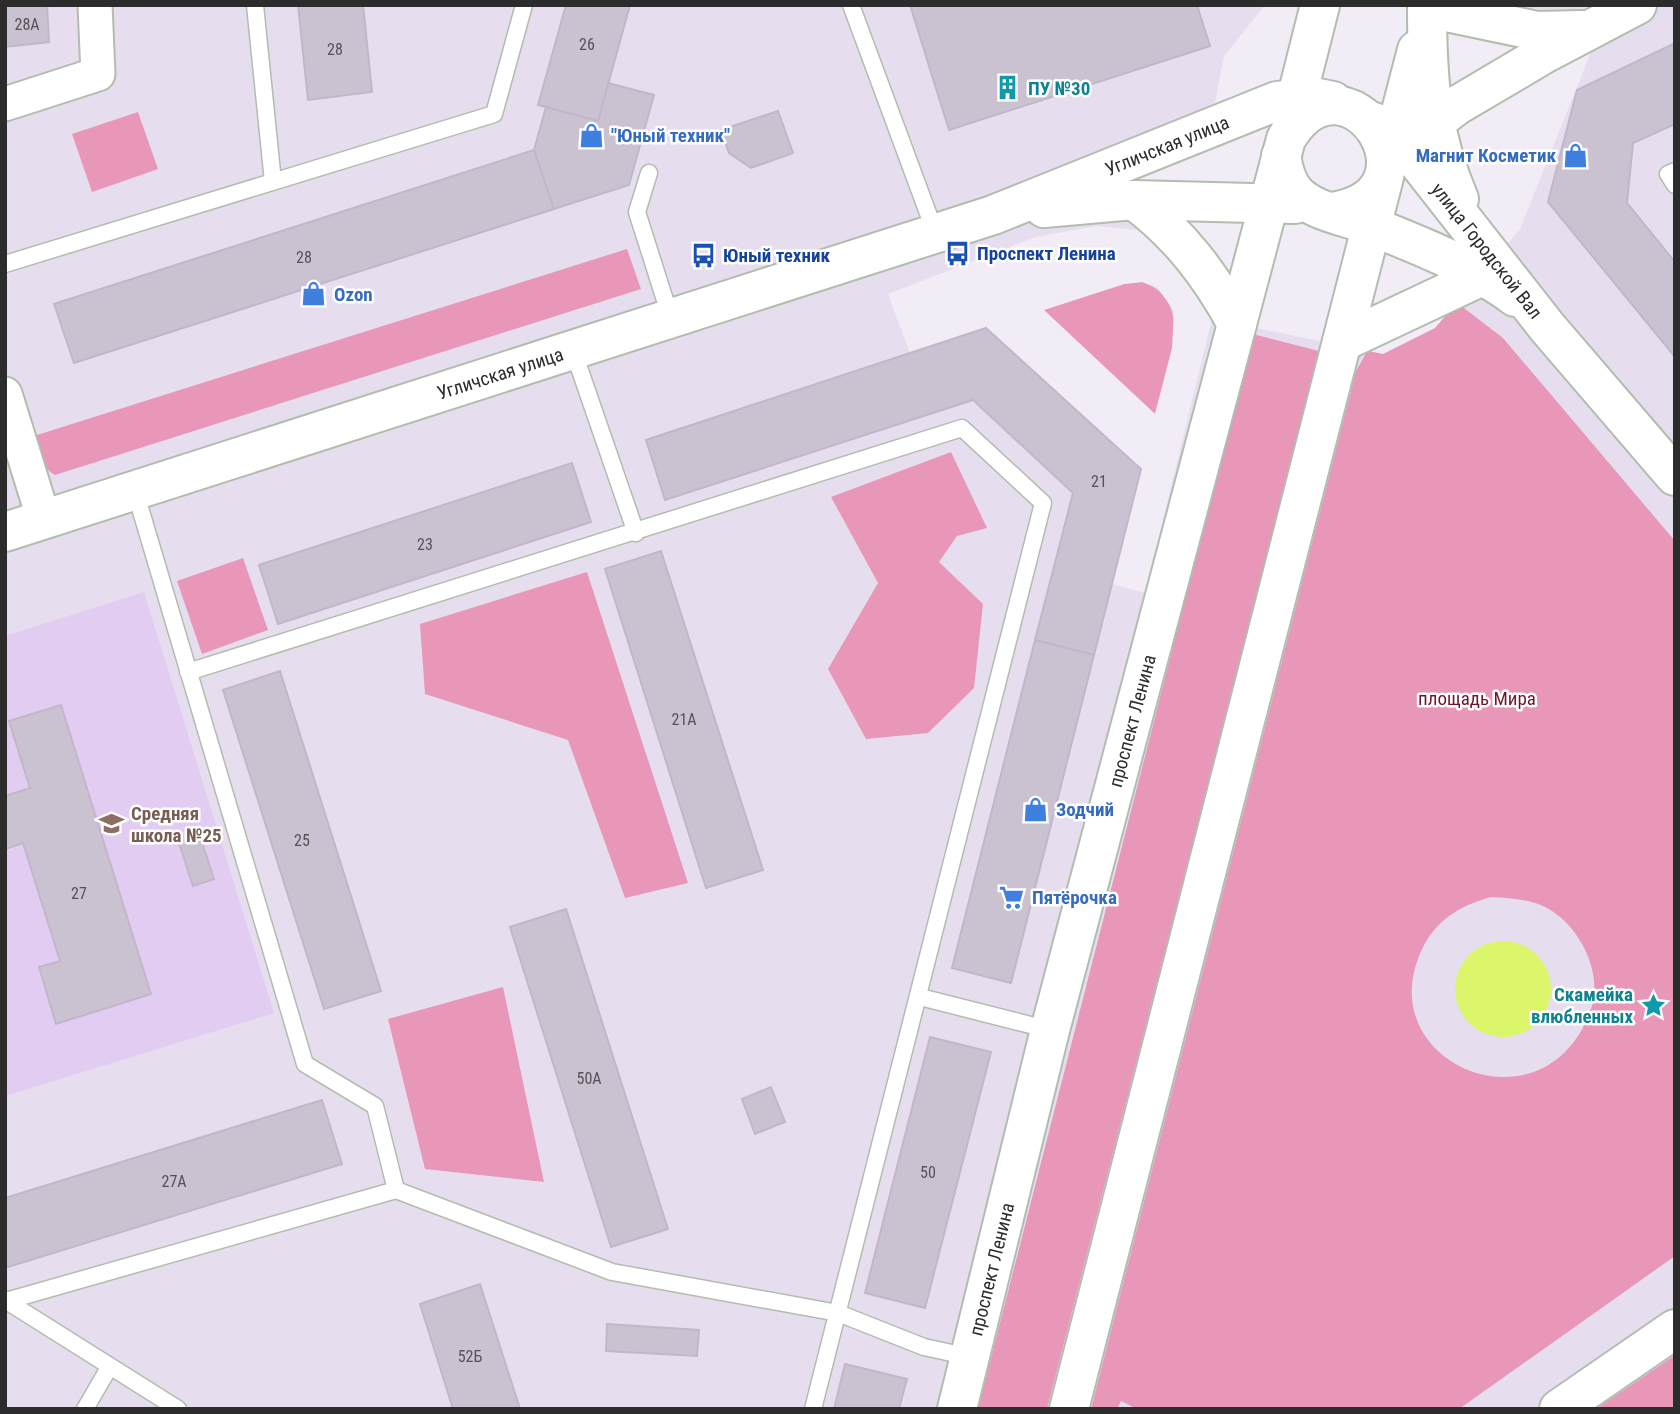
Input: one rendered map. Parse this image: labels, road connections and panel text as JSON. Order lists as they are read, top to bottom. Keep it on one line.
{"streets":{"main road":["Угличская улица","улица Городской Вал","проспект Ленина"]},"crossings":[["Угличская улица","улица Городской Вал"],["Угличская улица","проспект Ленина"]],"parks":["площадь Мира"],"places":{"building":["ПУ №30"],"shop":["\"Юный техник\"","Магнит Косметик","Ozon","Зодчий"],"bus stop":["Проспект Ленина","Юный техник"],"school or university":["Средняя школа №25"],"supermarket":["Пятёрочка"],"place":["Скамейка влюбленных"]},"house_numbers":["28А","26","28","28","21","23","21А","25","27","50А","50","27А","52Б"]}
